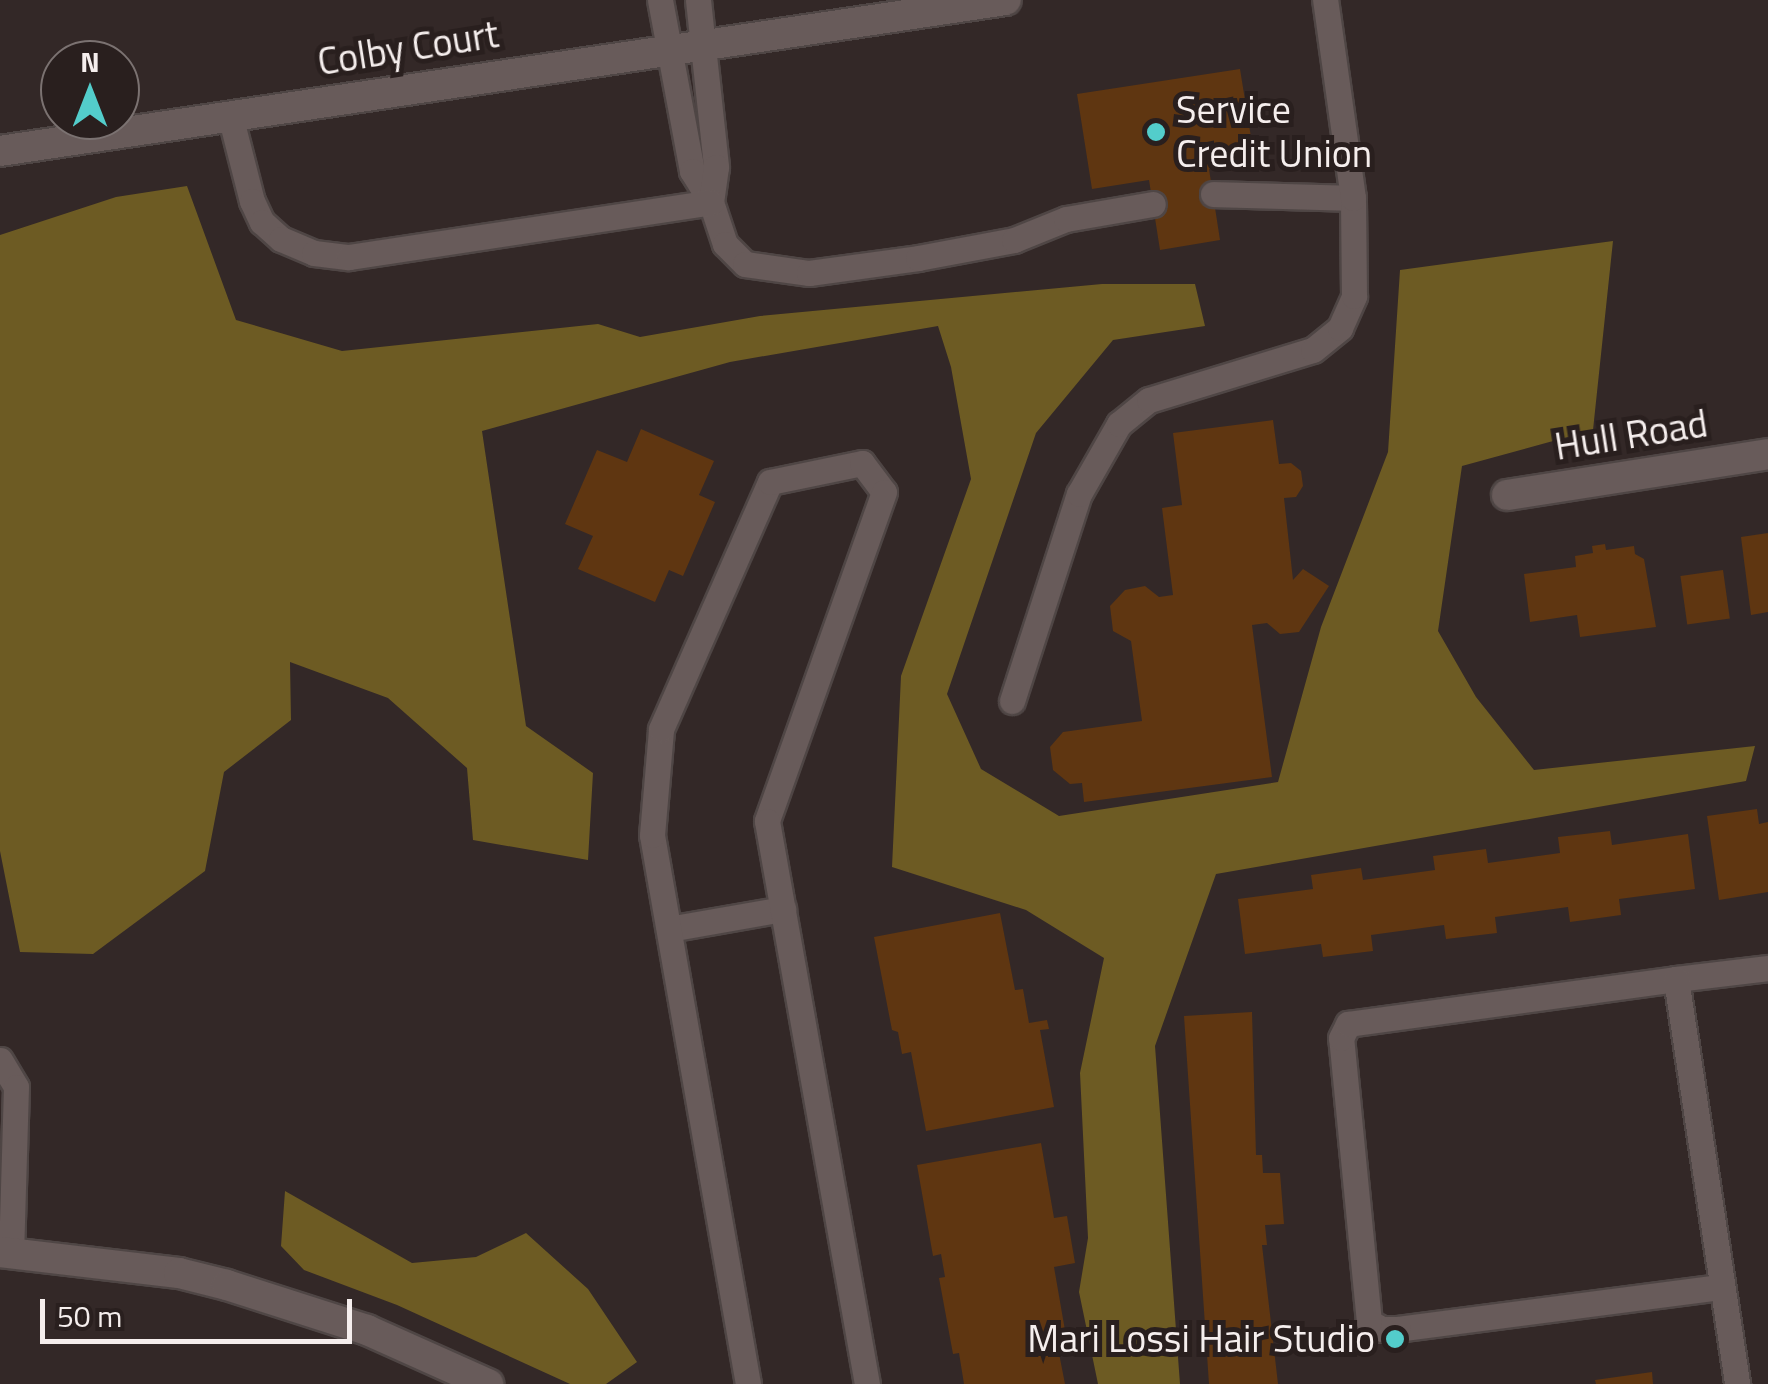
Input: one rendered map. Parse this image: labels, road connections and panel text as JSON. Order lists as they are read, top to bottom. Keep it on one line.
{"streets":{"street":["Colby Court","Hull Road"]},"places":["Service Credit Union","Mari Lossi Hair Studio"],"scale_bar":"50 m","north":"top"}
